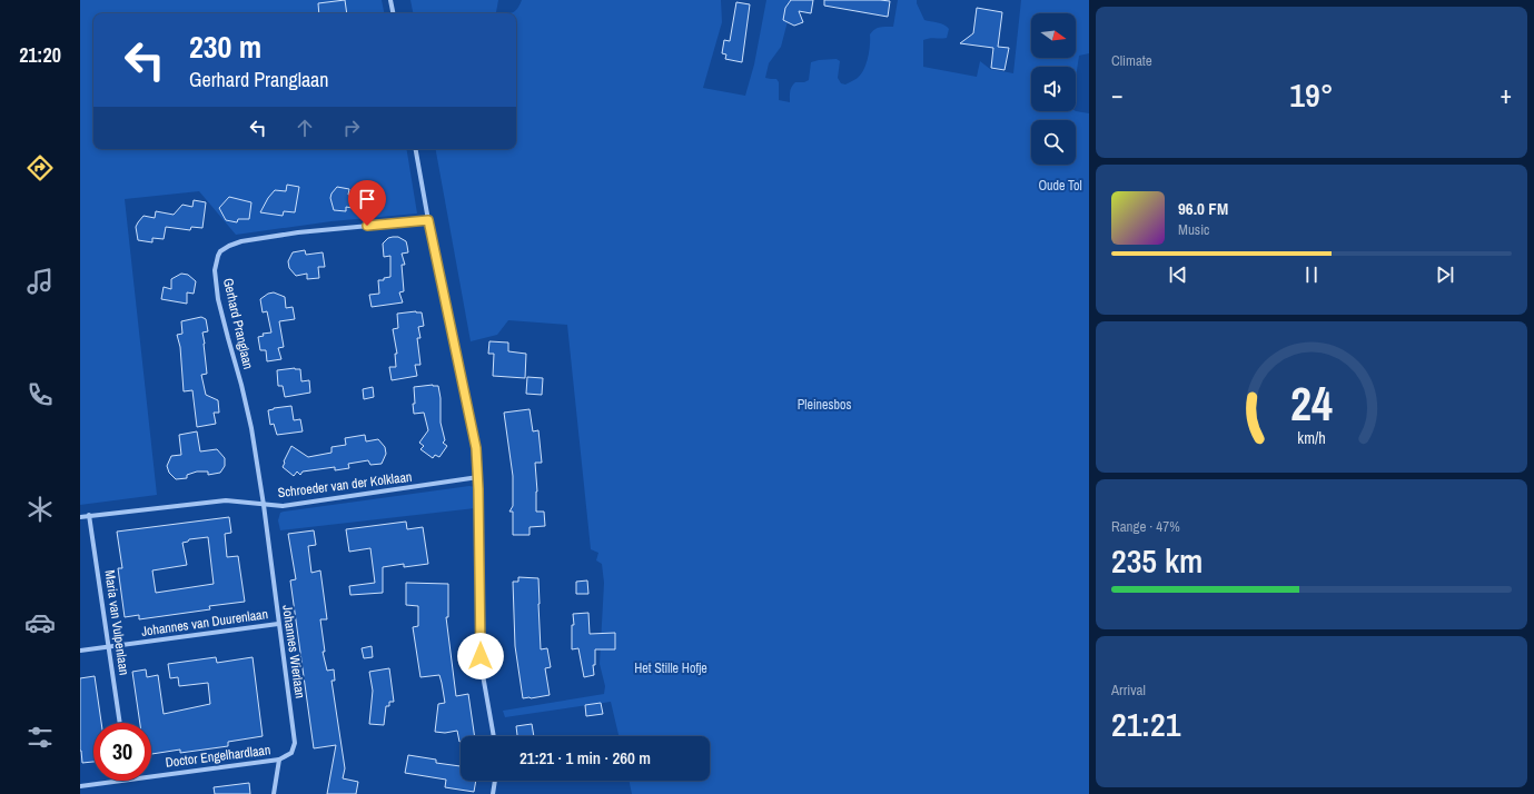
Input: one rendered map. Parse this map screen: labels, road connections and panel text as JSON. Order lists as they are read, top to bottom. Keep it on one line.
{"streets":{"street":["Gerhard Pranglaan","Schroeder van der Kolklaan","Maria van Vulpenlaan","Johannes van Duurenlaan","Johannes Wierlaan","Doctor Engelhardlaan"]},"crossings":[["Gerhard Pranglaan","Schroeder van der Kolklaan"],["Gerhard Pranglaan","Johannes Wierlaan"],["Schroeder van der Kolklaan","Maria van Vulpenlaan"],["Schroeder van der Kolklaan","Johannes Wierlaan"],["Maria van Vulpenlaan","Johannes van Duurenlaan"],["Johannes van Duurenlaan","Johannes Wierlaan"],["Johannes Wierlaan","Doctor Engelhardlaan"]],"parks":["Oude Tol","Pleinesbos","Het Stille Hofje"],"north":"right","page":{"tabs":"21:20","tile":["Climate",["Range · 47%","235 km"],["Arrival","21:21"]],"turn":["230 m","Gerhard Pranglaan"],"heat":["−","19°","+"],"song":["96.0 FM","Music"],"limit":"30","trip":"21:21 · 1 min · 260 m","gauge":["24","km/h"]}}
